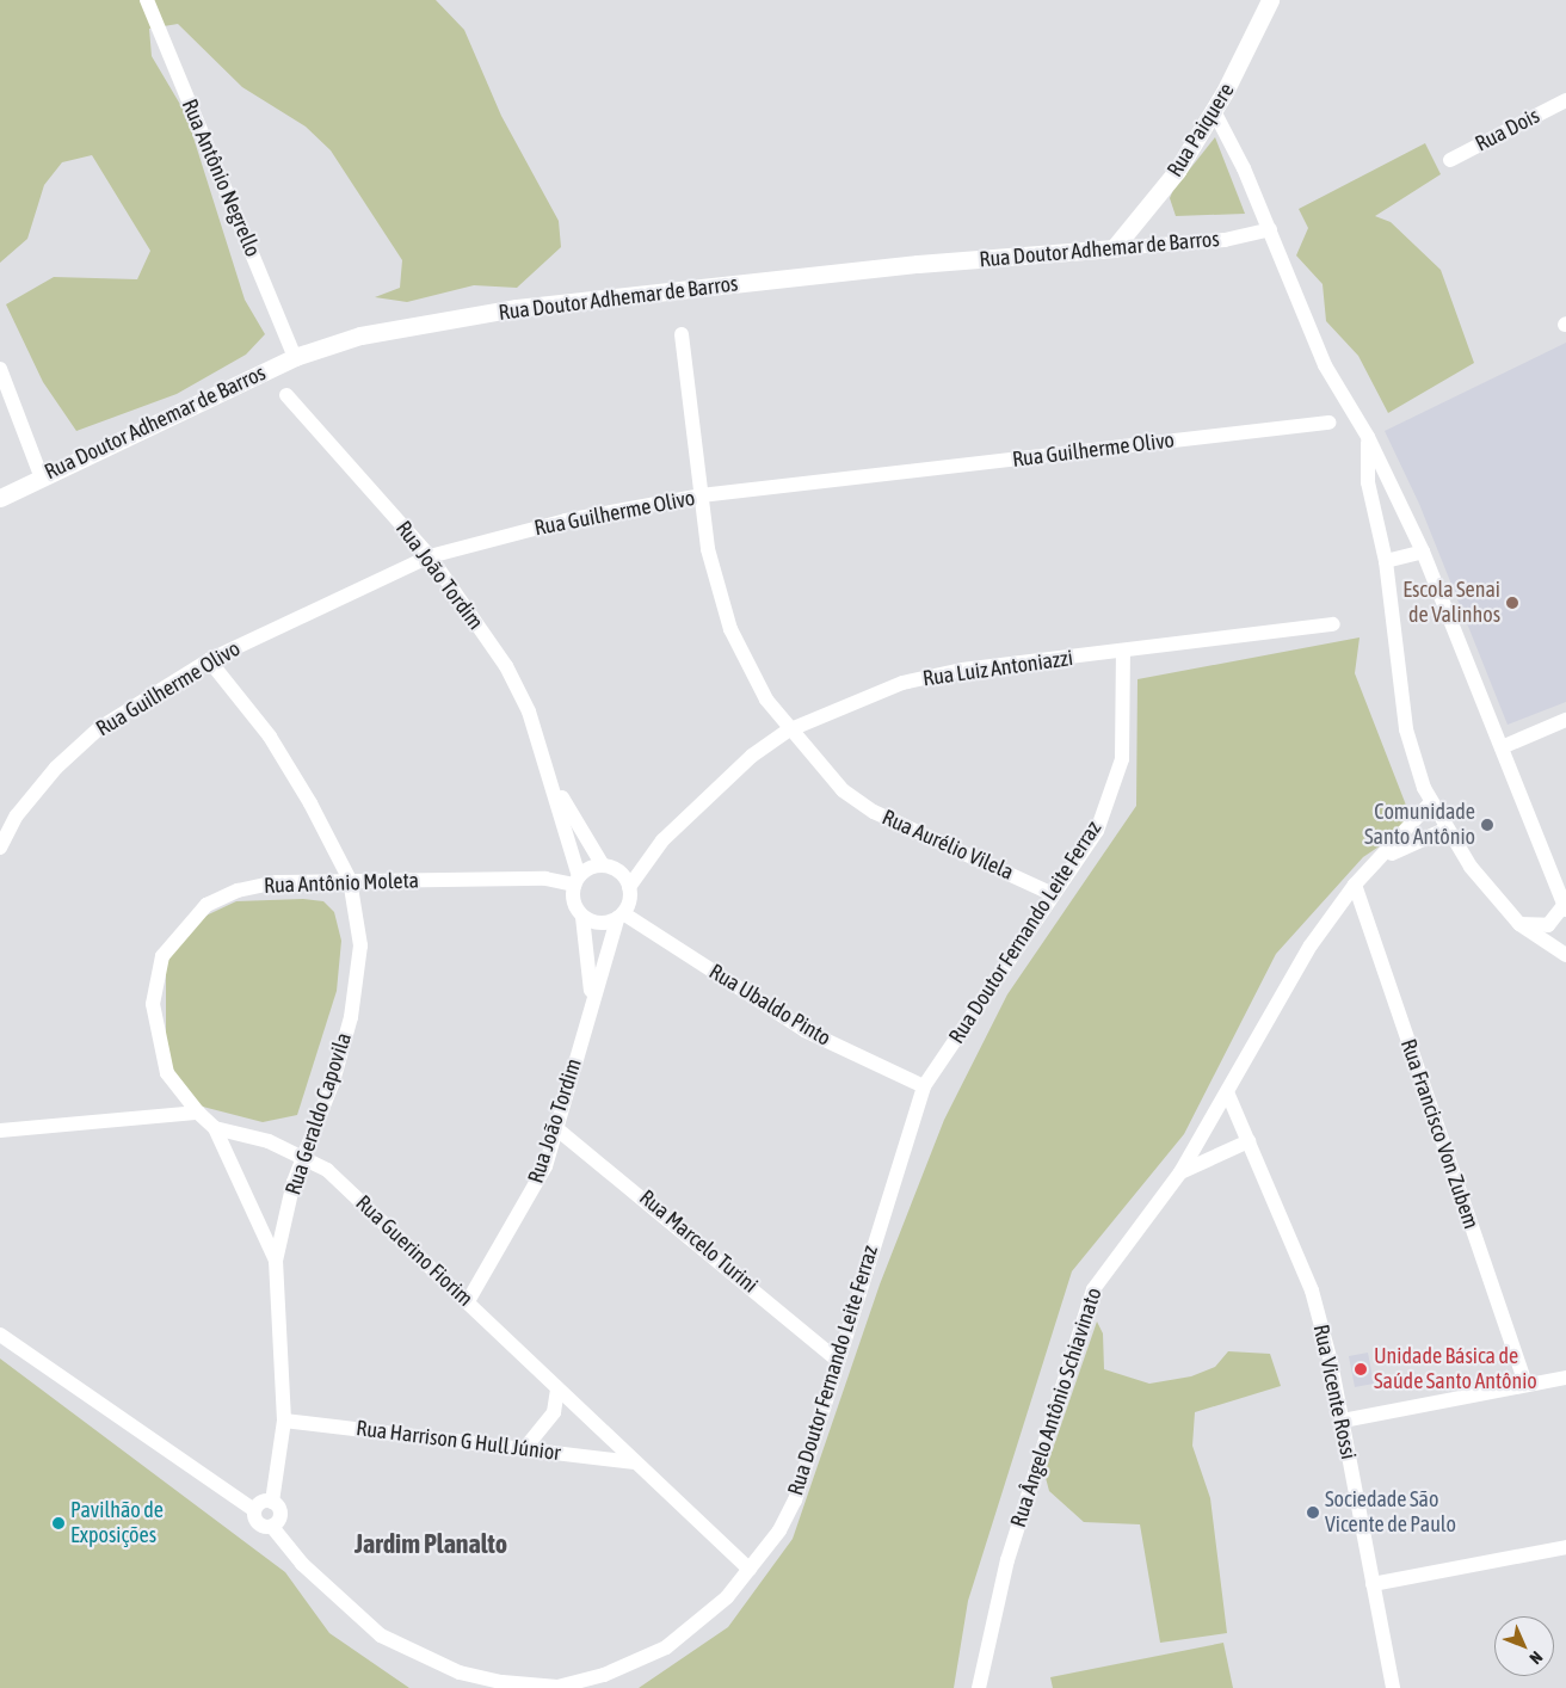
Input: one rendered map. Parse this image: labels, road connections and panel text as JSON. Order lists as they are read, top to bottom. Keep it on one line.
{"streets":{"street":["Rua Paiquere","Rua Dois","Rua Antônio Negrello","Rua Doutor Adhemar de Barros","Rua Guilherme Olivo","Rua João Tordim","Rua Luiz Antoniazzi","Rua Aurélio Vilela","Rua Antônio Moleta","Rua Doutor Fernando Leite Ferraz","Rua Ubaldo Pinto","Rua Geraldo Capovila","Rua Francisco Von Zubem","Rua Marcelo Turini","Rua Guerino Fiorim","Rua Vicente Rossi","Rua Ângelo Antônio Schiavinato","Rua Harrison G Hull Júnior"]},"crossings":[["Rua Paiquere","Rua Doutor Adhemar de Barros"],["Rua Antônio Negrello","Rua Doutor Adhemar de Barros"],["Rua Guilherme Olivo","Rua João Tordim"],["Rua Guilherme Olivo","Rua Aurélio Vilela"],["Rua Guilherme Olivo","Rua Geraldo Capovila"],["Rua João Tordim","Rua Luiz Antoniazzi"],["Rua João Tordim","Rua Antônio Moleta"],["Rua João Tordim","Rua Ubaldo Pinto"],["Rua João Tordim","Rua Marcelo Turini"],["Rua João Tordim","Rua Guerino Fiorim"],["Rua Luiz Antoniazzi","Rua Aurélio Vilela"],["Rua Luiz Antoniazzi","Rua Antônio Moleta"],["Rua Luiz Antoniazzi","Rua Doutor Fernando Leite Ferraz"],["Rua Luiz Antoniazzi","Rua Ubaldo Pinto"],["Rua Aurélio Vilela","Rua Doutor Fernando Leite Ferraz"],["Rua Antônio Moleta","Rua Ubaldo Pinto"],["Rua Antônio Moleta","Rua Geraldo Capovila"],["Rua Antônio Moleta","Rua Guerino Fiorim"],["Rua Doutor Fernando Leite Ferraz","Rua Ubaldo Pinto"],["Rua Doutor Fernando Leite Ferraz","Rua Geraldo Capovila"],["Rua Doutor Fernando Leite Ferraz","Rua Marcelo Turini"],["Rua Doutor Fernando Leite Ferraz","Rua Guerino Fiorim"],["Rua Geraldo Capovila","Rua Guerino Fiorim"],["Rua Geraldo Capovila","Rua Harrison G Hull Júnior"],["Rua Francisco Von Zubem","Rua Ângelo Antônio Schiavinato"],["Rua Guerino Fiorim","Rua Harrison G Hull Júnior"],["Rua Vicente Rossi","Rua Ângelo Antônio Schiavinato"]],"districts":["Jardim Planalto"],"places":["Escola Senai de Valinhos","Comunidade Santo Antônio","Unidade Básica de Saúde Santo Antônio","Sociedade São Vicente de Paulo","Pavilhão de Exposições"],"north":"bottom right"}
